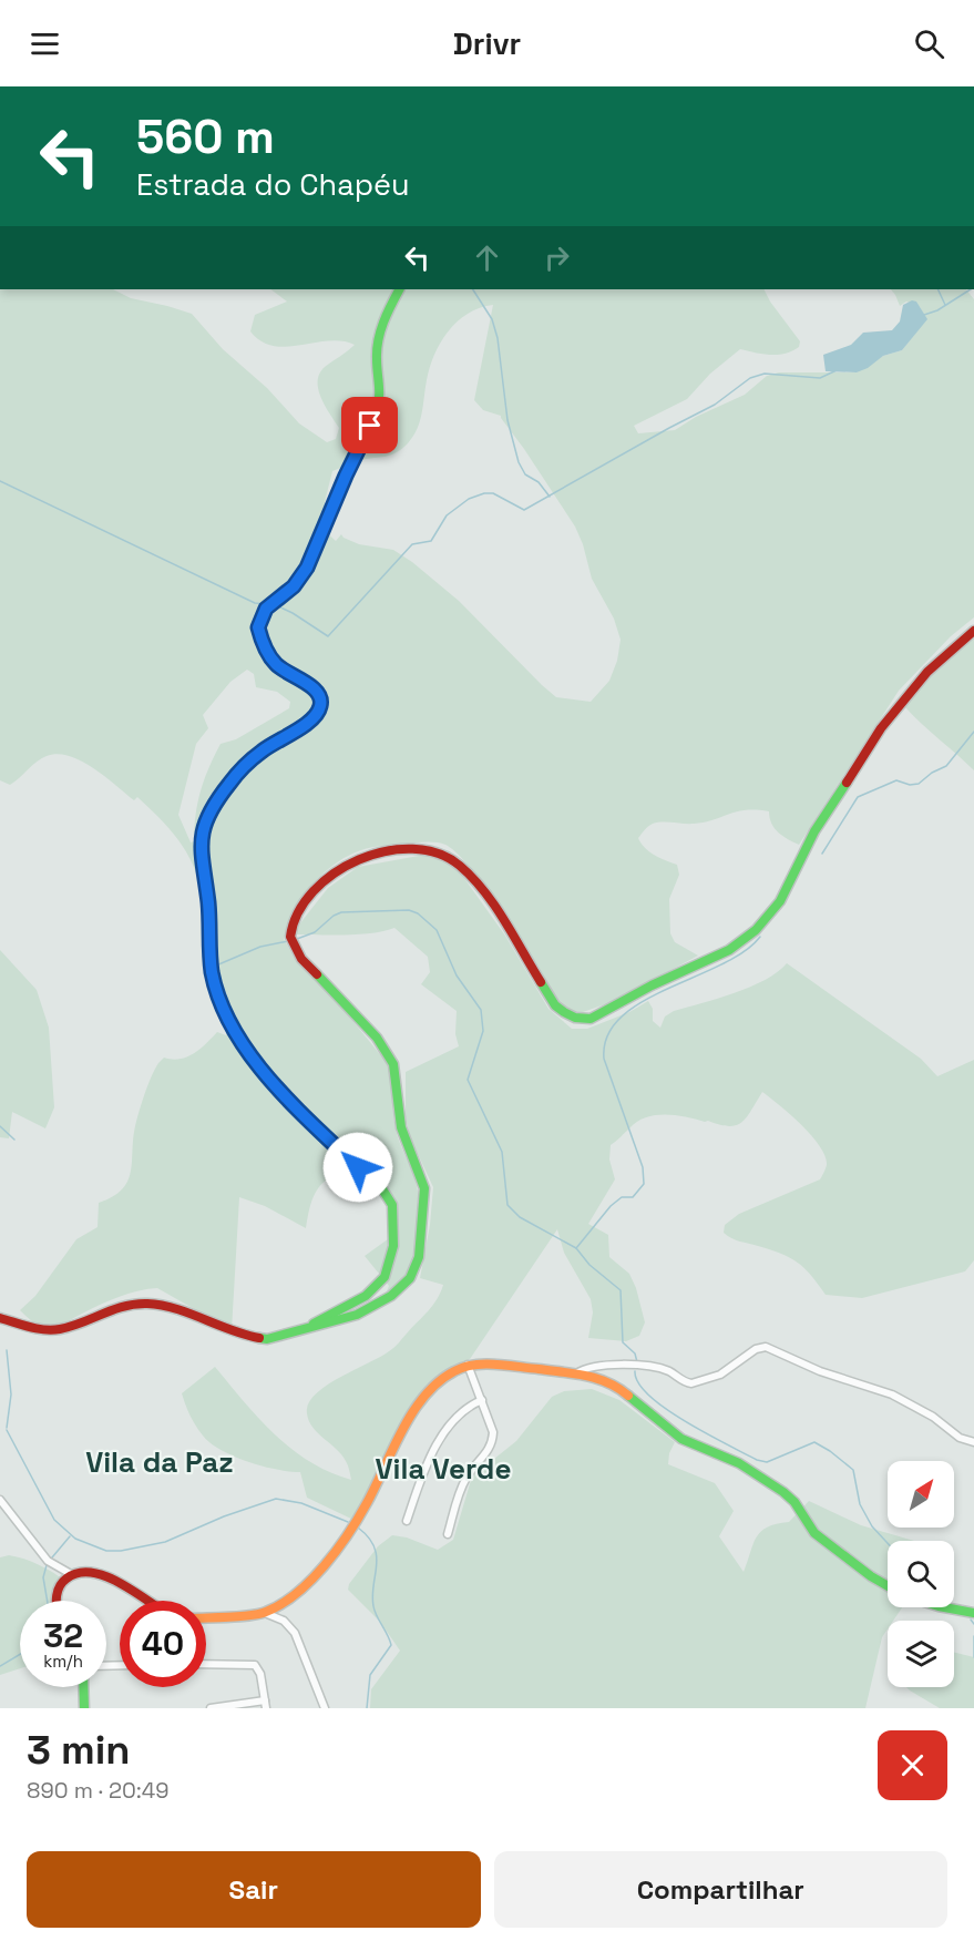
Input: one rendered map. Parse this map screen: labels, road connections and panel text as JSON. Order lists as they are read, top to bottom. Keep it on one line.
{"districts":["Vila da Paz","Vila Verde"],"north":"top right","page":{"header":"Drivr","turn":["560 m","Estrada do Chapéu"],"speed":"32 km/h","limit":"40","heading":["3 min","890 m · 20:49"],"buttons":["Sair","Compartilhar"]}}
